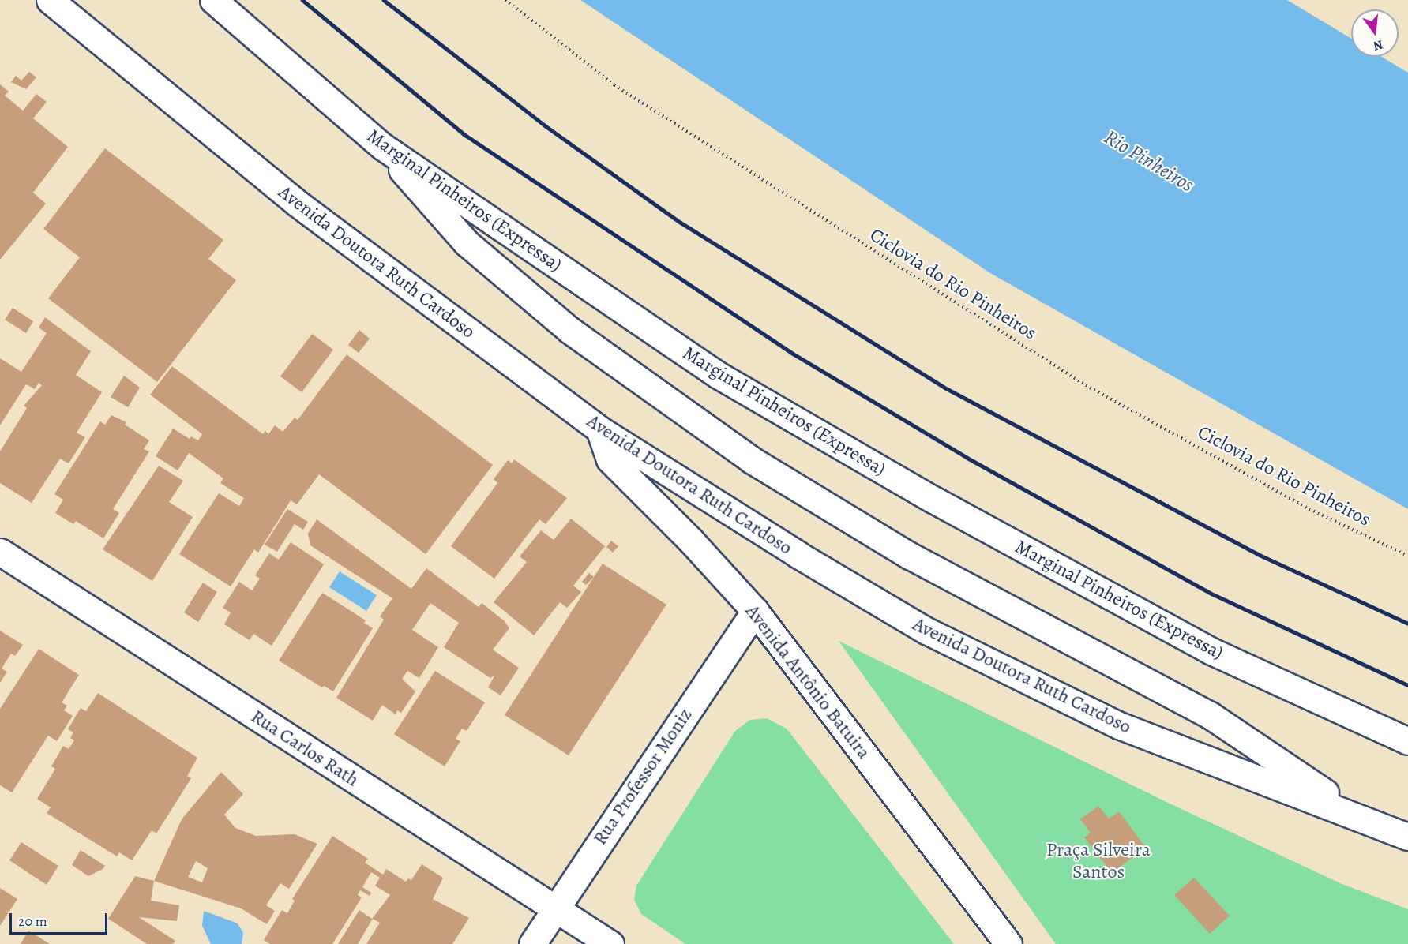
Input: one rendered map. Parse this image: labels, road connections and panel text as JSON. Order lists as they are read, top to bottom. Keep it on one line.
{"streets":{"main road":["Marginal Pinheiros (Expressa)","Avenida Doutora Ruth Cardoso","Avenida Antônio Batuira","Rua Carlos Rath","Rua Professor Moniz"],"path":["Ciclovia do Rio Pinheiros"]},"crossings":[["Avenida Doutora Ruth Cardoso","Avenida Antônio Batuira"],["Avenida Antônio Batuira","Rua Professor Moniz"],["Rua Carlos Rath","Rua Professor Moniz"]],"water":["Rio Pinheiros"],"parks":["Praça Silveira Santos"],"scale_bar":"20 m","north":"bottom"}
